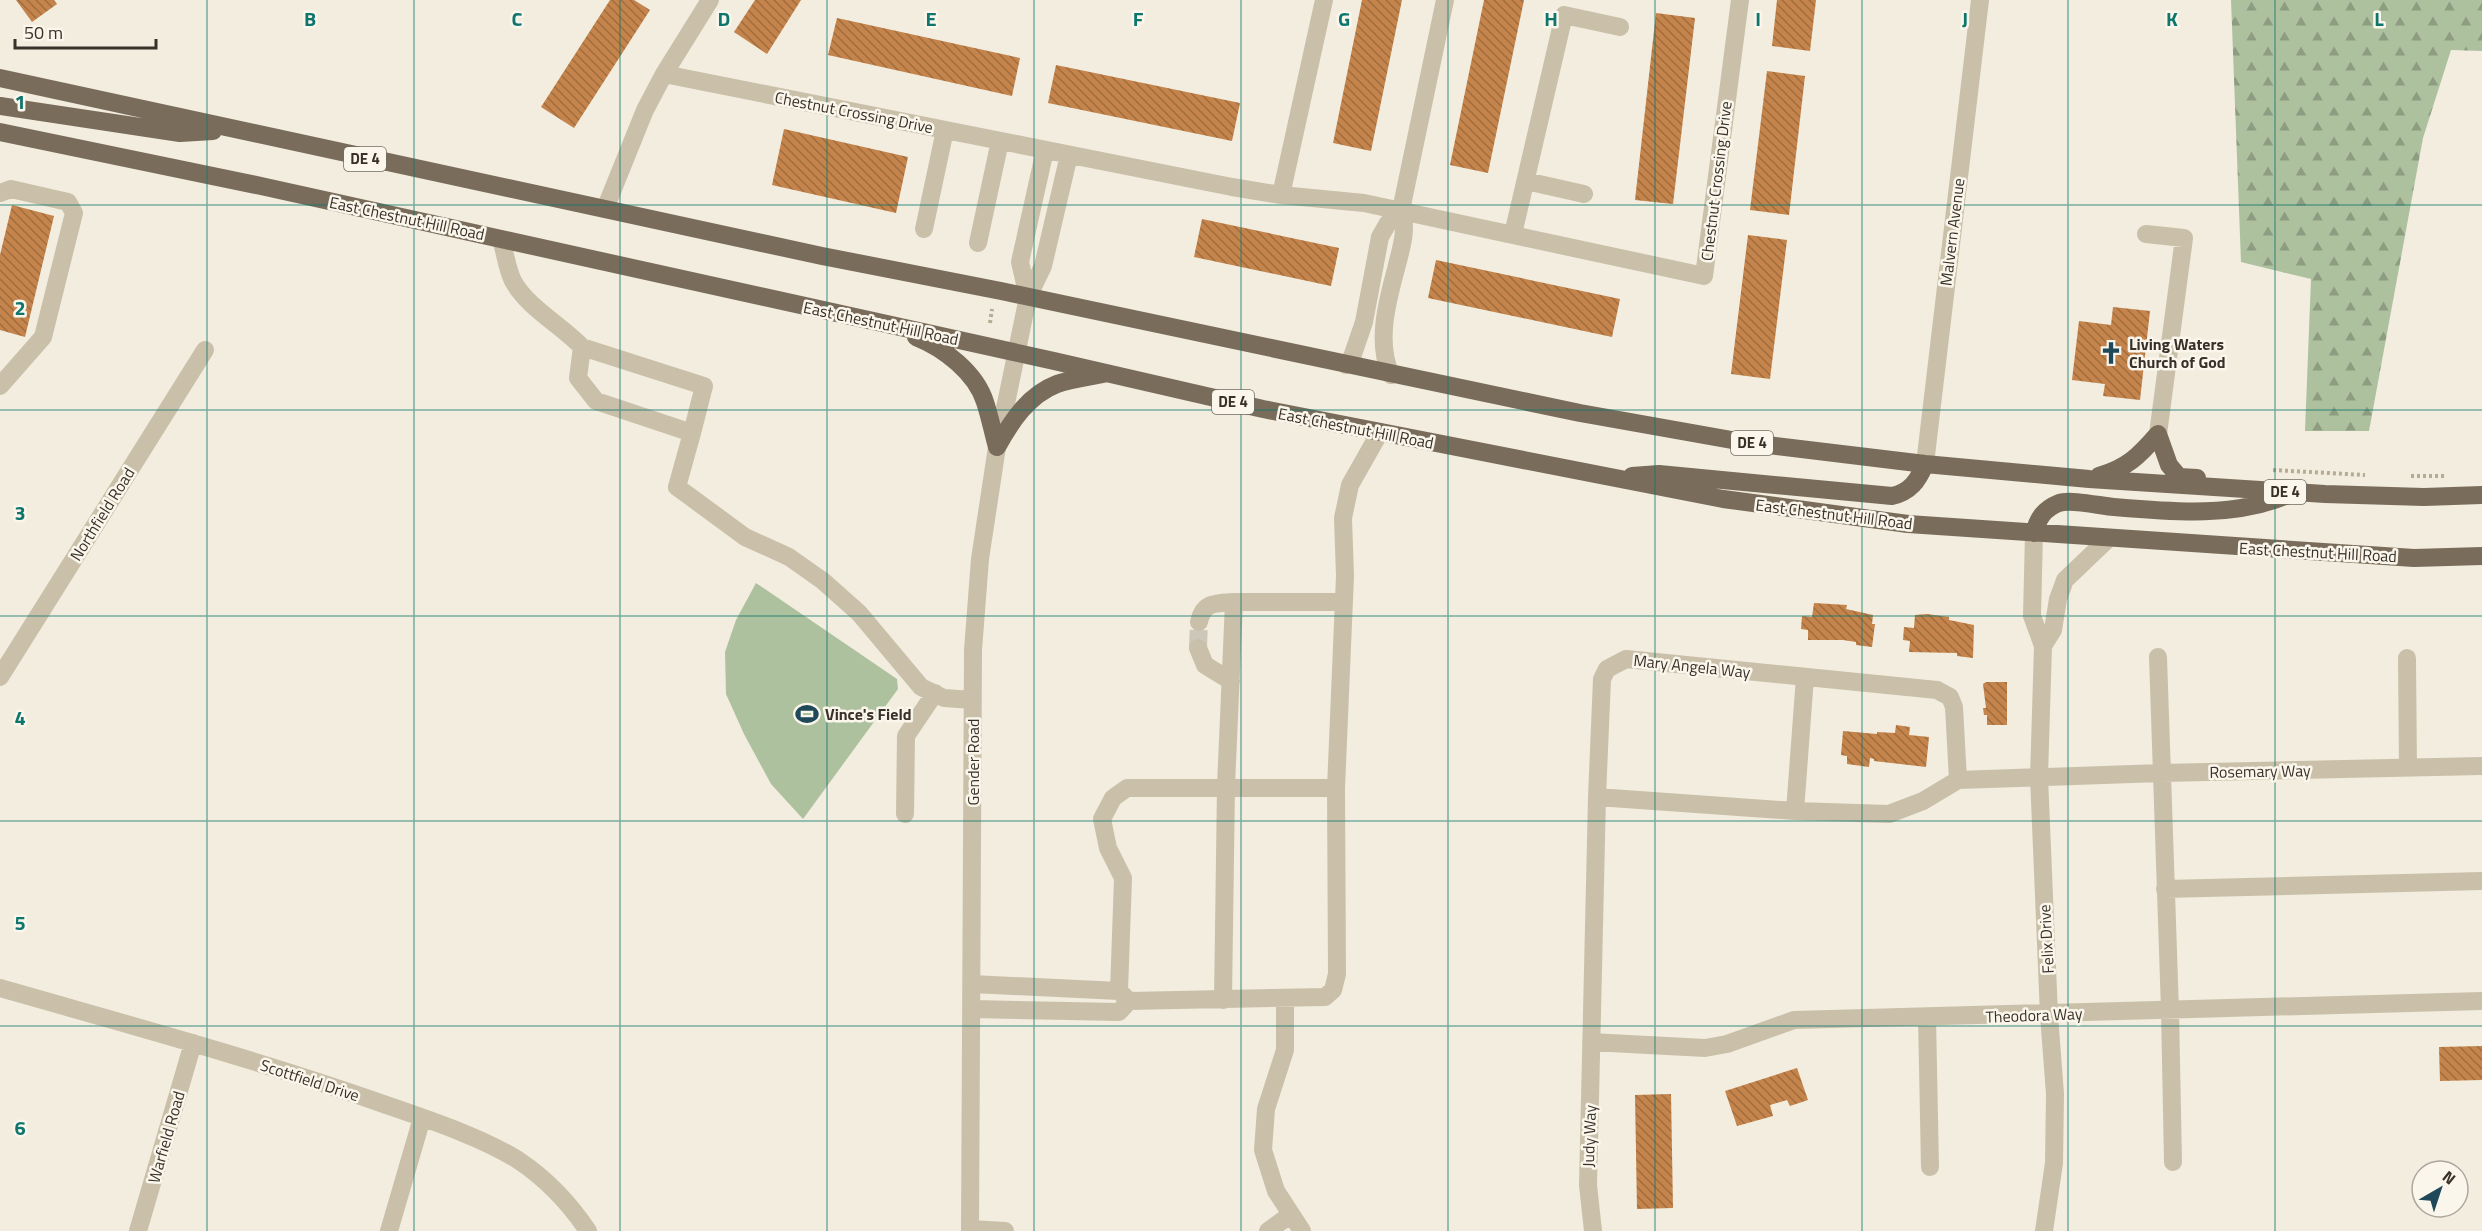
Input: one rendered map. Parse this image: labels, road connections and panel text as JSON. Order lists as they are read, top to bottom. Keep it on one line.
{"streets":{"main road":["DE 4","East Chestnut Hill Road"],"street":["Chestnut Crossing Drive","Malvern Avenue","Northfield Road","Mary Angela Way","Gender Road","Rosemary Way","Felix Drive","Theodora Way","Scottfield Drive","Judy Way","Warfield Road"]},"crossings":[["DE 4","Malvern Avenue"],["DE 4","Gender Road"],["East Chestnut Hill Road","Gender Road"],["East Chestnut Hill Road","Felix Drive"],["Mary Angela Way","Theodora Way"],["Mary Angela Way","Judy Way"],["Rosemary Way","Felix Drive"],["Felix Drive","Theodora Way"],["Theodora Way","Judy Way"],["Scottfield Drive","Warfield Road"]],"places":{"church":["Living Waters Church of God"],"sports":["Vince's Field"]},"scale_bar":"50 m","north":"top right","grid":{"columns":["B","C","D","E","F","G","H","I","J","K","L"],"rows":["1","2","3","4","5","6"]}}
